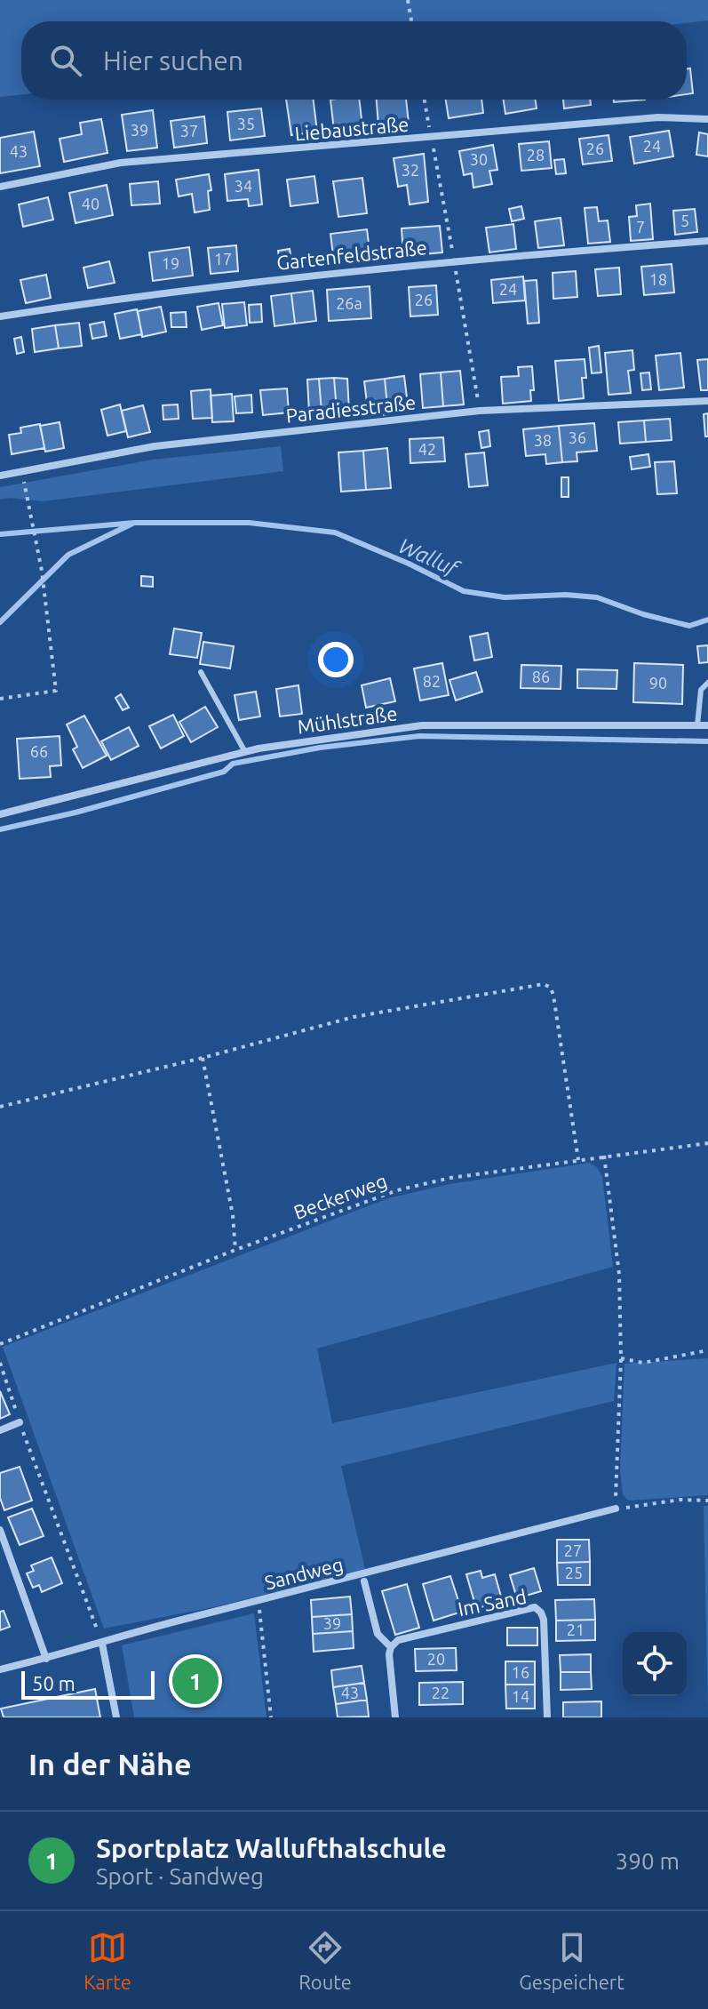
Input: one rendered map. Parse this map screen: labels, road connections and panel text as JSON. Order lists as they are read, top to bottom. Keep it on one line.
{"streets":{"street":["Liebaustraße","Gartenfeldstraße","Paradiesstraße","Mühlstraße","Sandweg","Im Sand"],"path":["Beckerweg"]},"water":["Walluf"],"house_numbers":["35","39","37","24","26","43","28","30","32","34","40","5","7","17","19","18","24","26","26a","36","38","42","86","82","90","66","27","25","39","21","20","16","43","22","14"],"scale_bar":"50 m","page":{"search":"Hier suchen","pins":"1","scale":"50 m","heading":"In der Nähe","list":[{"mark":"1","name":"Sportplatz Wallufthalschule","note":"Sport · Sandweg","value":"390 m"}],"nav":["Karte","Route","Gespeichert"]}}
